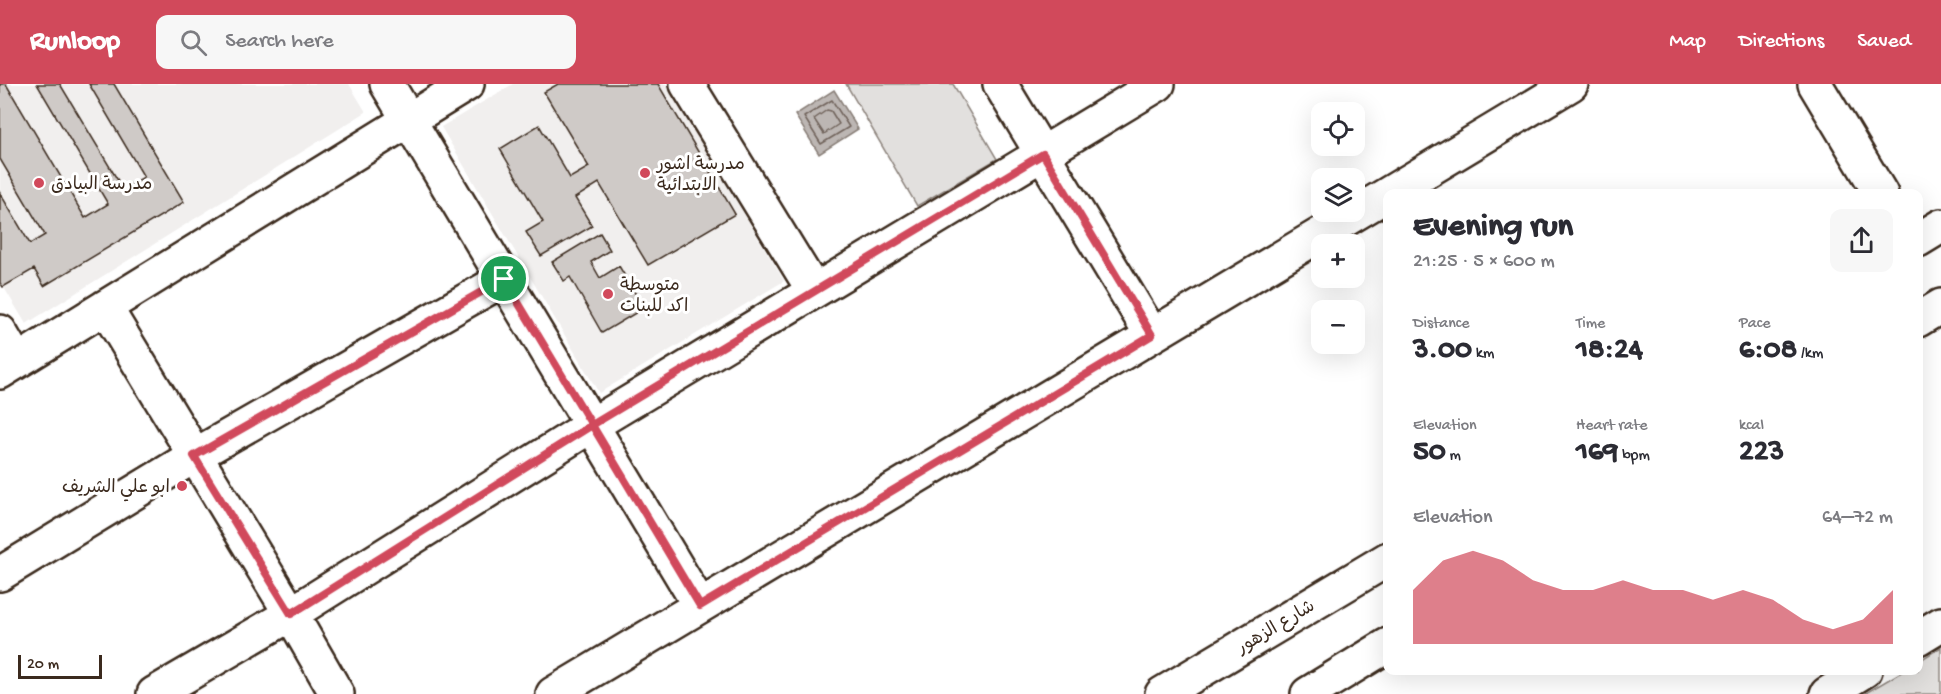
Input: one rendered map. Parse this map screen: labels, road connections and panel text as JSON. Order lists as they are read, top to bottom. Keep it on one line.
{"streets":{"street":["شارع الزهور"]},"places":["مدرسة اشور الابتدائية","مدرسة البيادق","متوسطة اكد للبنات","ابو علي الشريف"],"scale_bar":"20 m","page":{"header":"Runloop","search":"Search here","nav":["Map","Directions","Saved"],"map_buttons":["+","−"],"heading":["Evening run","21:25 · 5 × 600 m"],"stats":[["Distance","3.00 km"],["Time","18:24"],["Pace","6:08 /km"],["Elevation","50 m"],["Heart rate","169 bpm"],["kcal","223"]],"chart":["Elevation","64–72 m"],"scale":"20 m"}}
